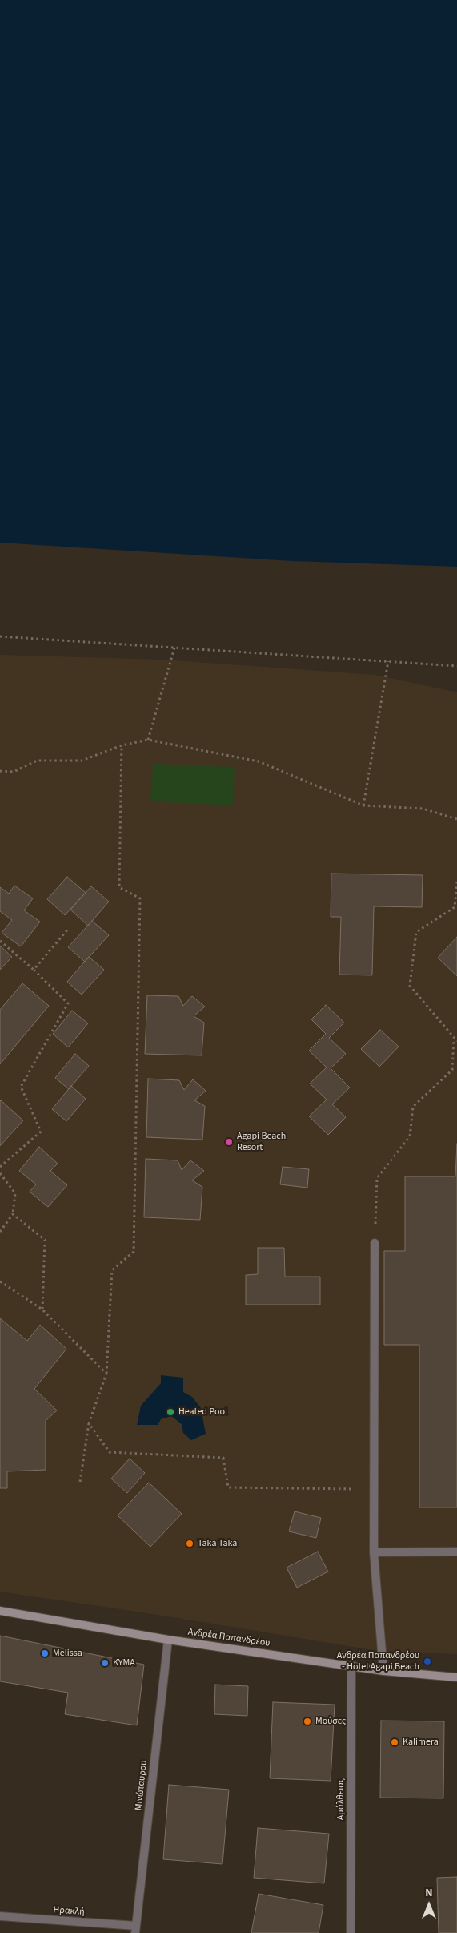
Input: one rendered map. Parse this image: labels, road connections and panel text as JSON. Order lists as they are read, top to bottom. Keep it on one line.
{"streets":{"main road":["Ανδρέα Παπανδρέου"],"street":["Μινώταυρου","Αμάλθειας","Ηρακλή"]},"crossings":[["Ανδρέα Παπανδρέου","Μινώταυρου"],["Ανδρέα Παπανδρέου","Αμάλθειας"],["Μινώταυρου","Ηρακλή"]],"places":["Agapi Beach Resort","Heated Pool","Taka Taka","Melissa","Ανδρέα Παπανδρέου - Hotel Agapi Beach","ΚΥΜΑ","Μούσες","Kalimera"],"north":"top"}
